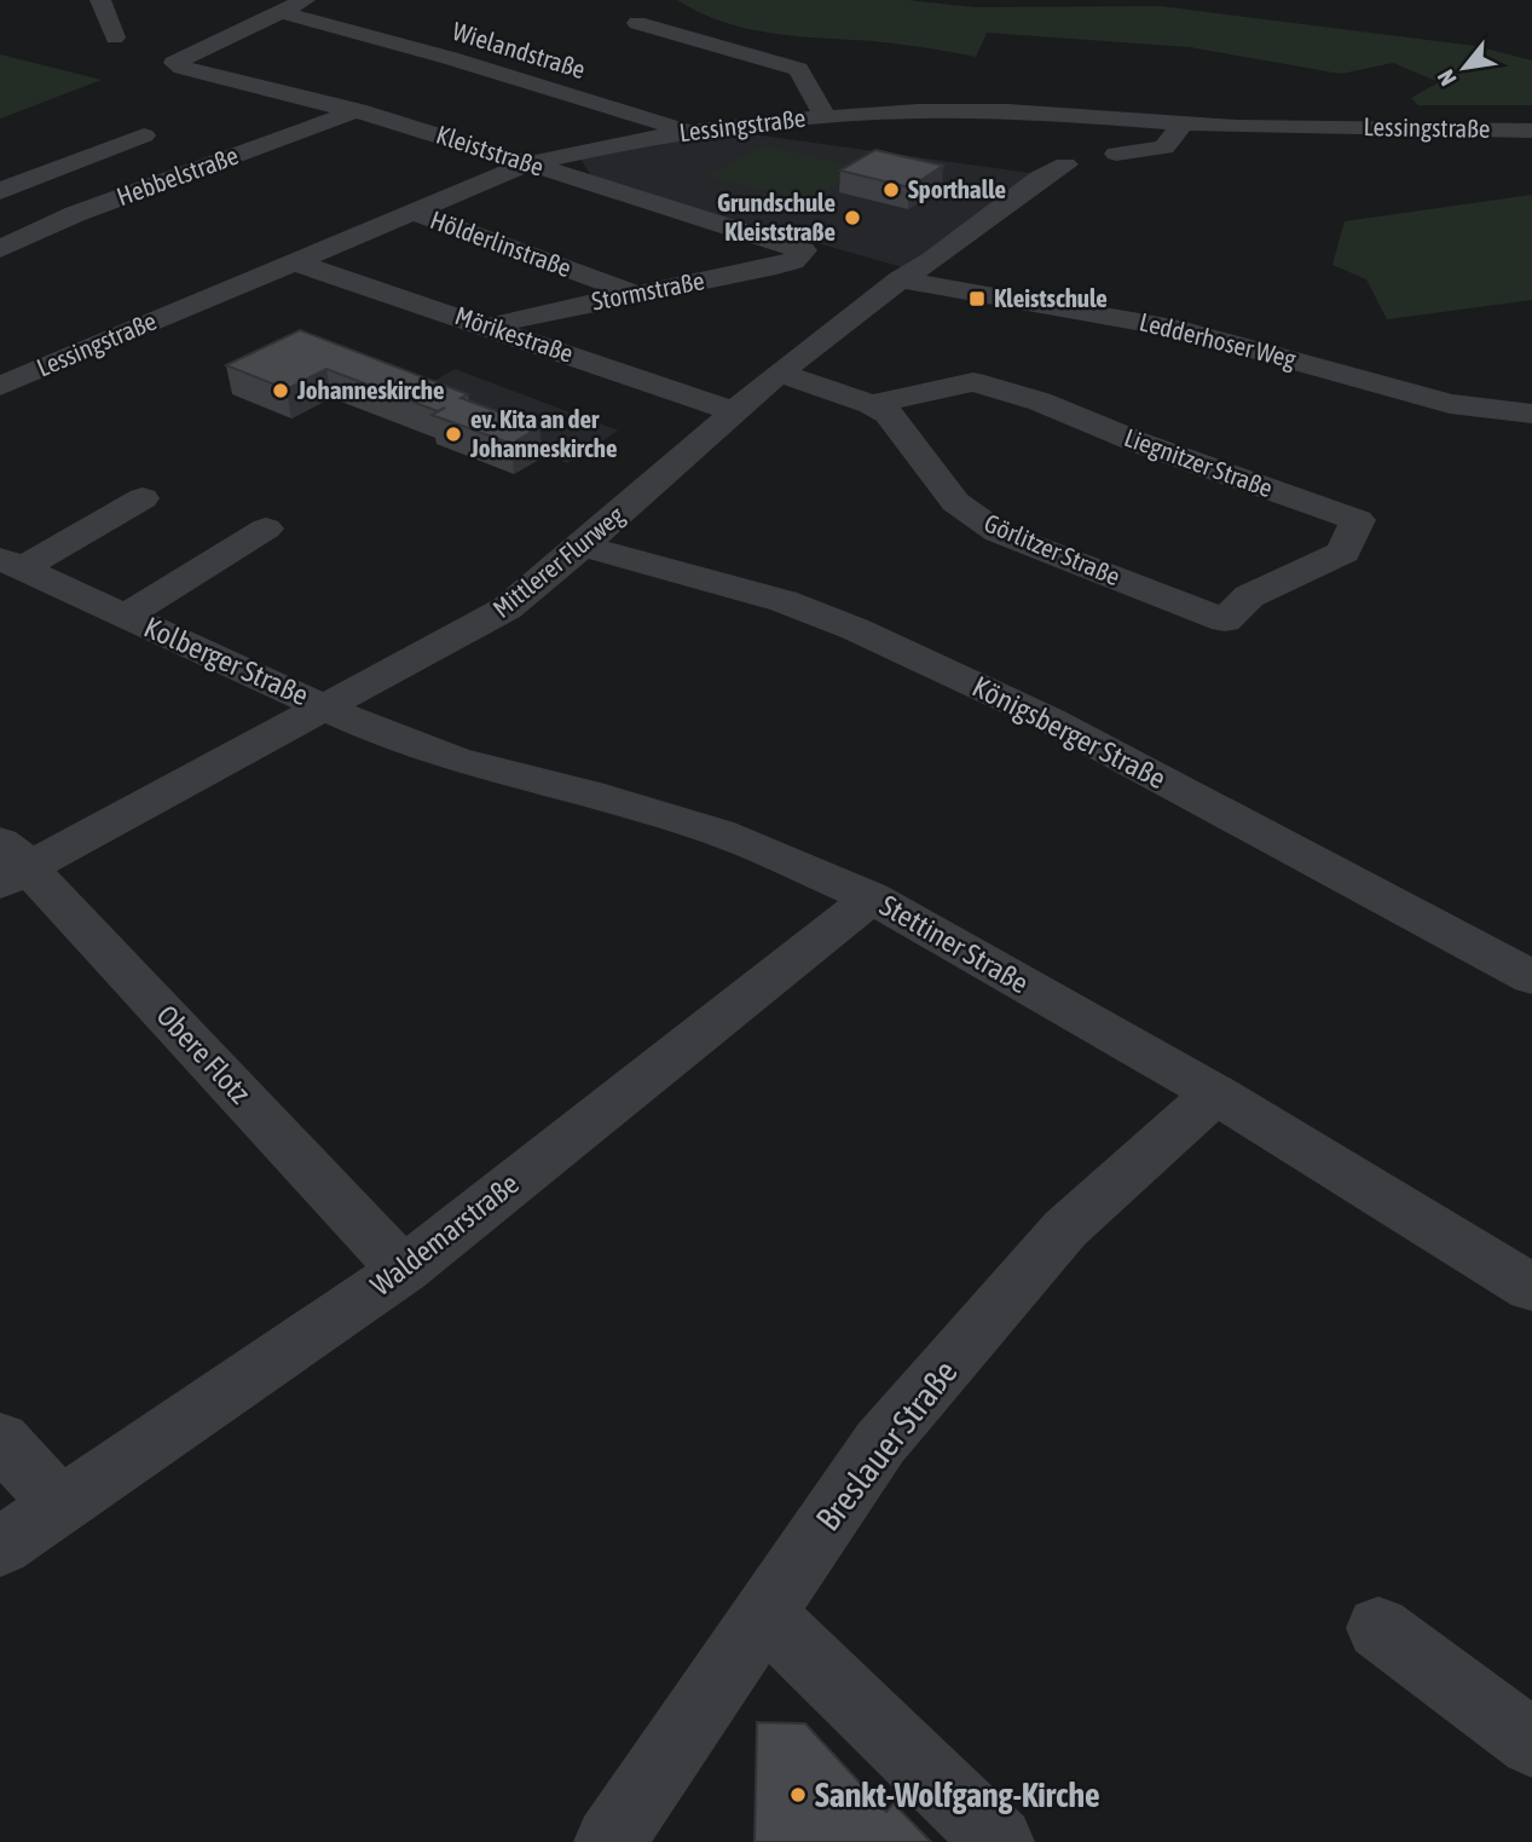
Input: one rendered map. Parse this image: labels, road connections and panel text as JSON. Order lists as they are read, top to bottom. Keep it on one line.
{"streets":{"street":["Wielandstraße","Lessingstraße","Kleiststraße","Hebbelstraße","Hölderlinstraße","Stormstraße","Mörikestraße","Ledderhoser Weg","Liegnitzer Straße","Görlitzer Straße","Mittlerer Flurweg","Kolberger Straße","Königsberger Straße","Stettiner Straße","Obere Flotz","Waldemarstraße","Breslauer Straße"]},"crossings":[["Wielandstraße","Lessingstraße"],["Wielandstraße","Kleiststraße"],["Lessingstraße","Kleiststraße"],["Lessingstraße","Hölderlinstraße"],["Lessingstraße","Mörikestraße"],["Kleiststraße","Hebbelstraße"],["Kleiststraße","Stormstraße"],["Hölderlinstraße","Stormstraße"],["Stormstraße","Mörikestraße"],["Mörikestraße","Mittlerer Flurweg"],["Ledderhoser Weg","Mittlerer Flurweg"],["Liegnitzer Straße","Görlitzer Straße"],["Görlitzer Straße","Mittlerer Flurweg"],["Mittlerer Flurweg","Kolberger Straße"],["Mittlerer Flurweg","Königsberger Straße"],["Mittlerer Flurweg","Stettiner Straße"],["Mittlerer Flurweg","Obere Flotz"],["Kolberger Straße","Stettiner Straße"],["Stettiner Straße","Waldemarstraße"],["Stettiner Straße","Breslauer Straße"],["Obere Flotz","Waldemarstraße"]],"places":{"other":["Sporthalle","Grundschule Kleiststraße","Johanneskirche","ev. Kita an der Johanneskirche","Sankt-Wolfgang-Kirche"],"transit":["Kleistschule"]},"north":"bottom left"}
